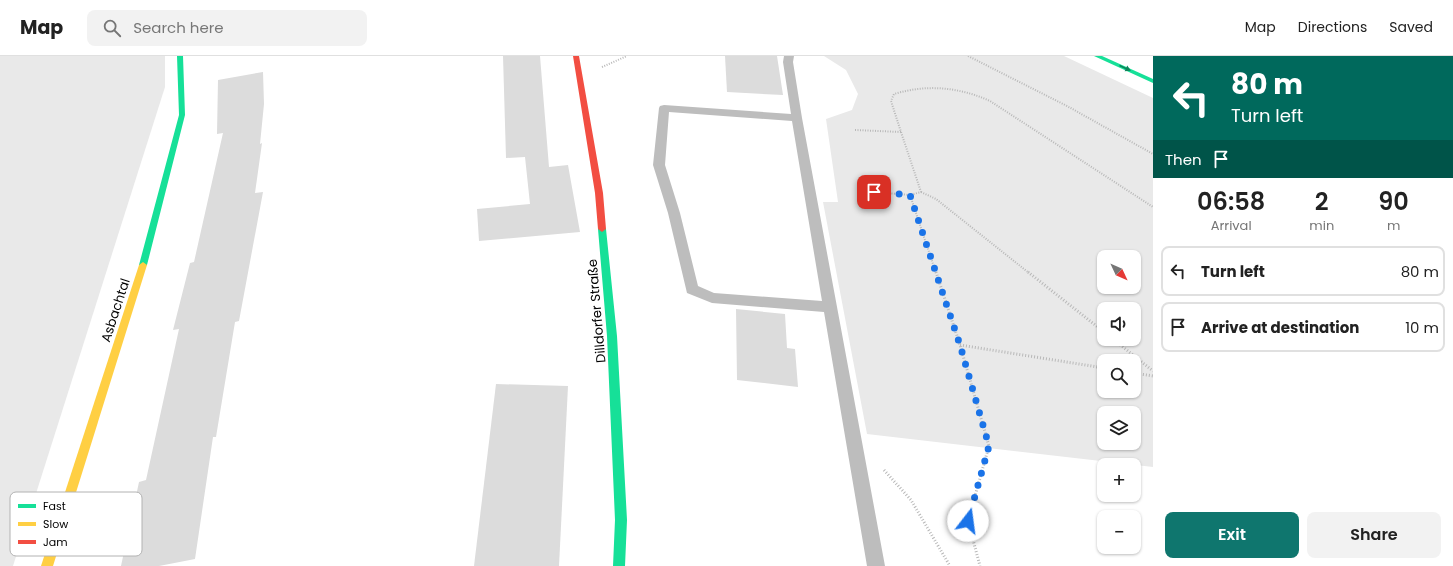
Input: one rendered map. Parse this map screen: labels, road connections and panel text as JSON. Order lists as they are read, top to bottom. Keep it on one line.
{"streets":{"main road":["Asbachtal","Dilldorfer Straße"]},"legend":["Fast","Slow","Jam"],"north":"bottom right","page":{"header":"Map","search":"Search here","nav":["Map","Directions","Saved"],"turn":["80 m","Turn left"],"then":"Then","eta":["06:58","Arrival","2","min","90","m"],"list":[{"name":"Turn left","value":"80 m"},{"name":"Arrive at destination","value":"10 m"}],"map_buttons":["+","−"],"buttons":["Exit","Share"]}}
